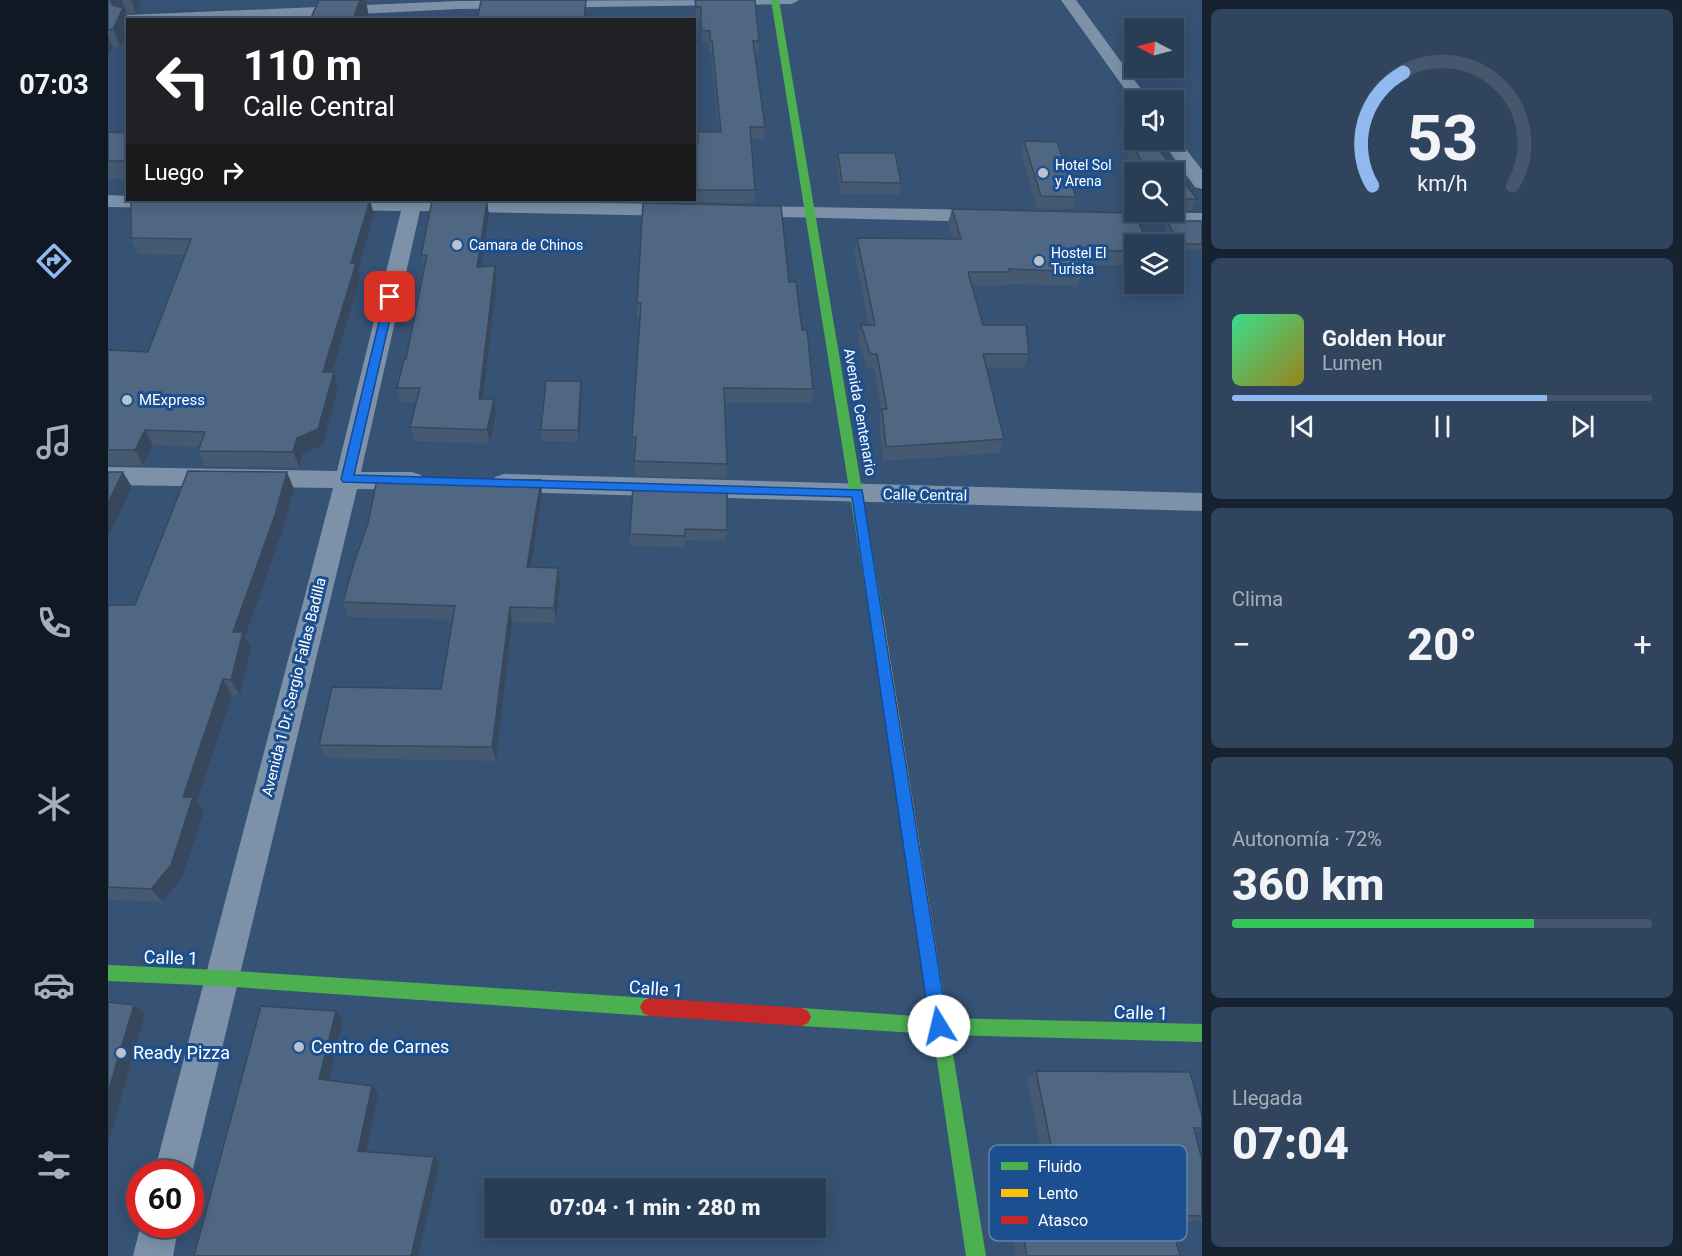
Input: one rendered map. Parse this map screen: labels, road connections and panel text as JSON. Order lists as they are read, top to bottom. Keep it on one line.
{"streets":{"main road":["Avenida Centenario","Calle 1"],"street":["Calle Central","Avenida 1 Dr. Sergio Fallas Badilla"]},"crossings":[["Avenida Centenario","Calle Central"],["Avenida Centenario","Calle 1"],["Avenida 1 Dr. Sergio Fallas Badilla","Calle 1"]],"places":["Hotel Sol y Arena","Camara de Chinos","Hostel El Turista","MExpress","Centro de Carnes","Ready Pizza"],"legend":["Fluido","Lento","Atasco"],"north":"left","page":{"tabs":"07:03","turn":["110 m","Calle Central"],"then":"Luego","song":["Golden Hour","Lumen"],"tile":["Clima",["Autonomía · 72%","360 km"],["Llegada","07:04"]],"heat":["−","20°","+"],"limit":"60","trip":"07:04 · 1 min · 280 m","gauge":["53","km/h"]}}
